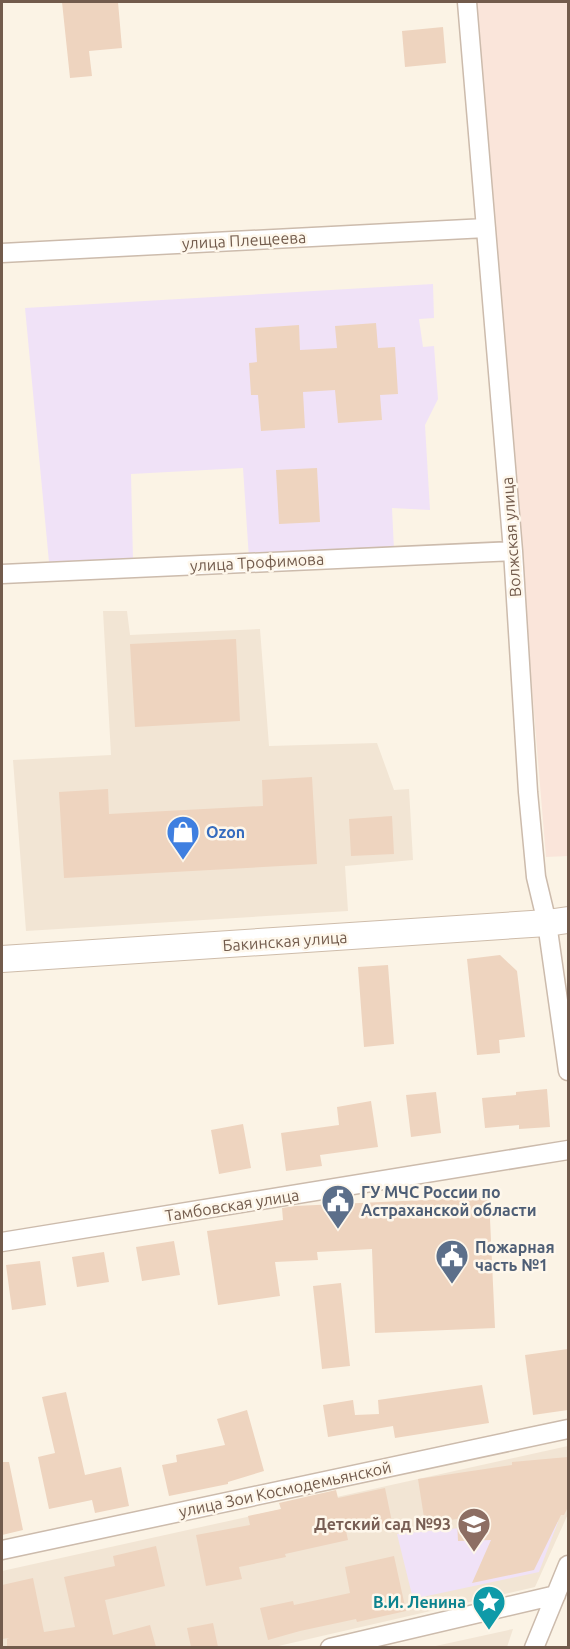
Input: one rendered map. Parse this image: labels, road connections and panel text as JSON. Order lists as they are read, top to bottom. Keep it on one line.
{"streets":{"main road":["Бакинская улица"],"street":["улица Плещеева","Волжская улица","улица Трофимова","Тамбовская улица","улица Зои Космодемьянской"]},"crossings":[["улица Плещеева","Волжская улица"],["Волжская улица","улица Трофимова"],["Волжская улица","Бакинская улица"]],"places":{"shop":["Ozon"],"public building":["ГУ МЧС России по Астраханской области","Пожарная часть №1"],"school or university":["Детский сад №93"],"place":["В.И. Ленина"]}}
